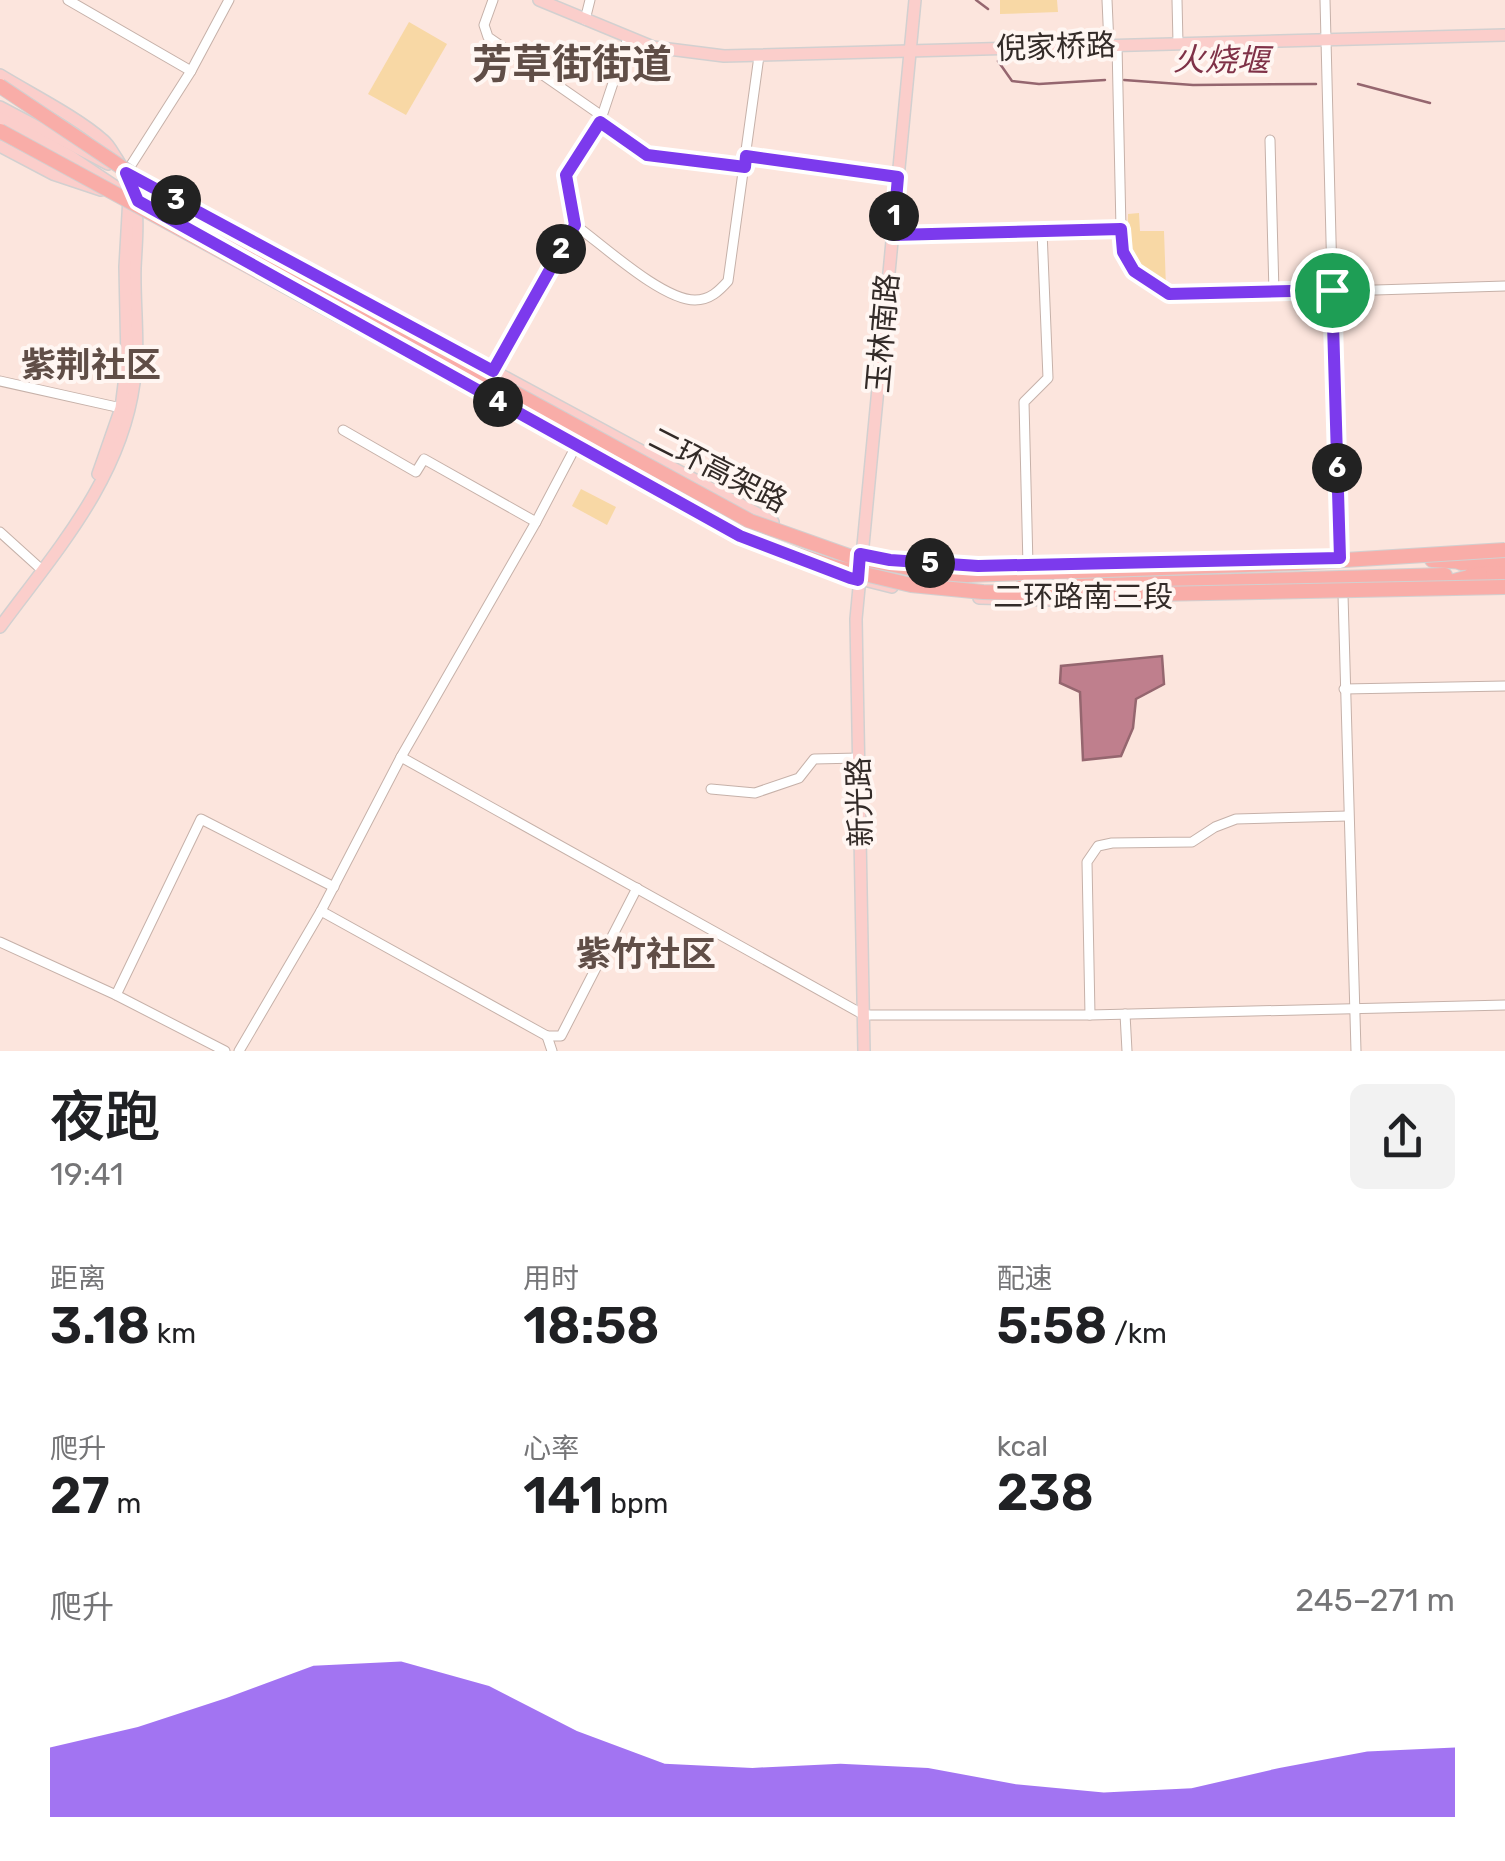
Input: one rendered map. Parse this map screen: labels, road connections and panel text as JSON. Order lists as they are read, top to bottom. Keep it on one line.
{"streets":{"highway":["二环高架路"],"main road":["倪家桥路","玉林南路","二环路南三段","新光路"]},"crossings":[["倪家桥路","玉林南路"],["玉林南路","二环路南三段"],["玉林南路","新光路"],["二环高架路","二环路南三段"],["二环路南三段","新光路"]],"districts":["芳草街街道","紫荆社区","紫竹社区"],"water":["火烧堰"],"page":{"pins":["3","1","2","4","6","5"],"heading":["夜跑","19:41"],"stats":[["距离","3.18 km"],["用时","18:58"],["配速","5:58 /km"],["爬升","27 m"],["心率","141 bpm"],["kcal","238"]],"chart":["爬升","245–271 m"]}}
